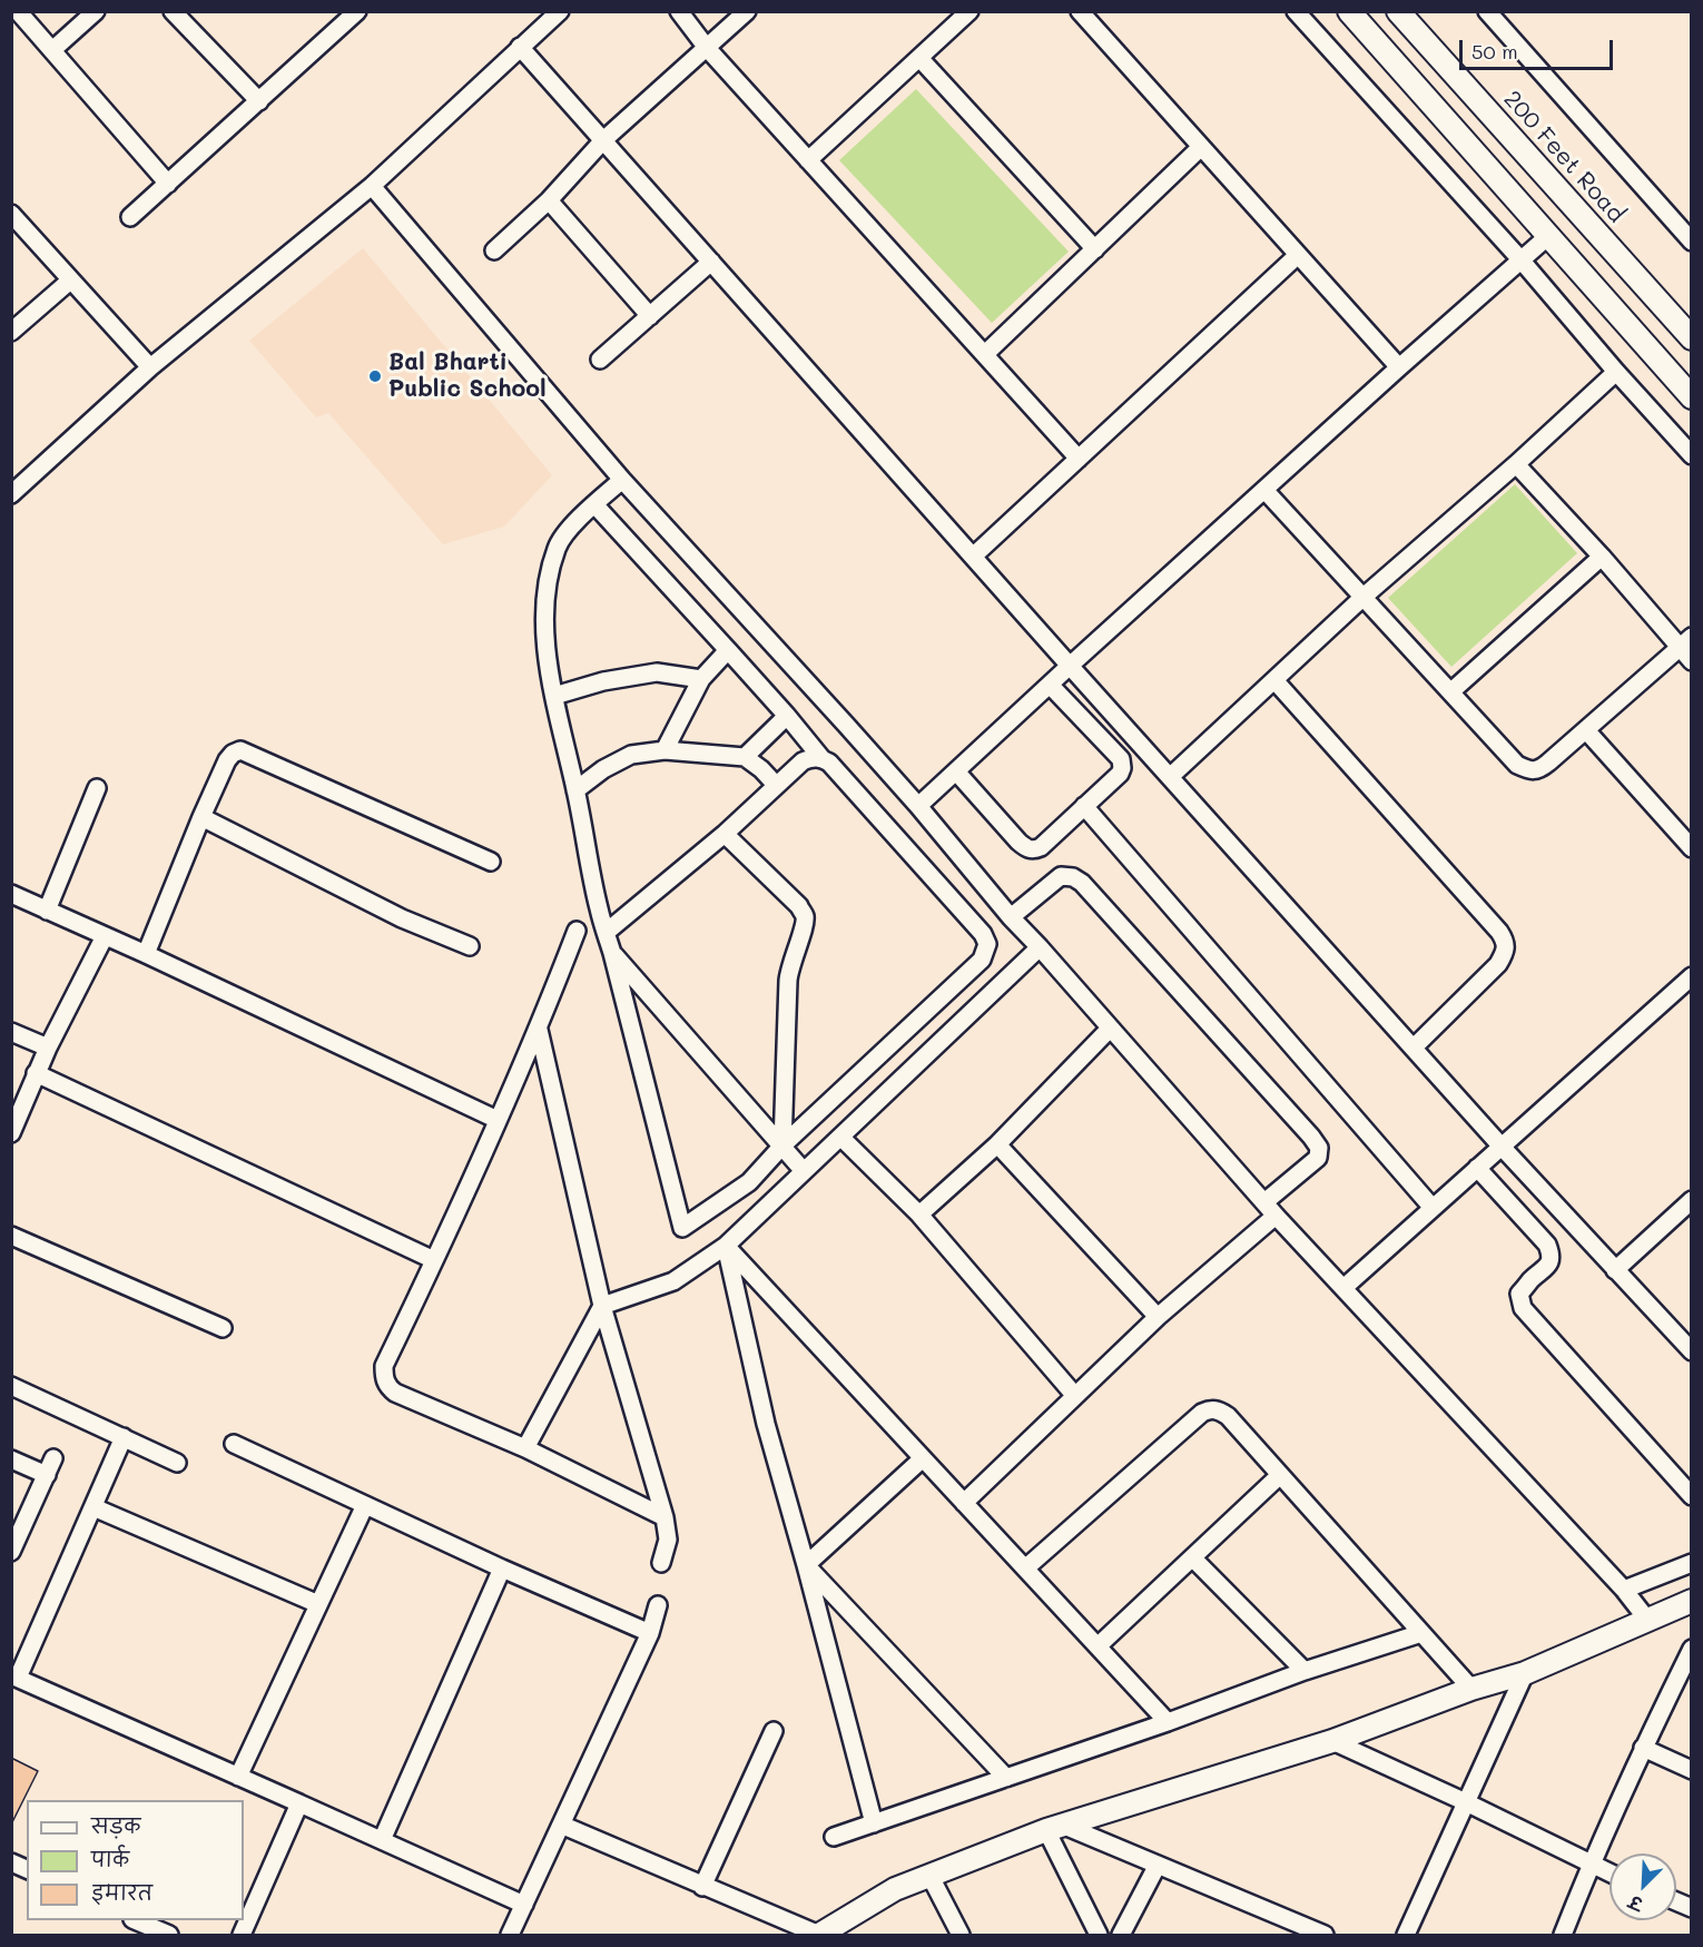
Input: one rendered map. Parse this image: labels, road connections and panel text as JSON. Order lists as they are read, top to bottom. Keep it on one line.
{"streets":{"street":["200 Feet Road"]},"places":["Bal Bharti Public School"],"legend":["सड़क","पार्क","इमारत"],"scale_bar":"50 m","north":"bottom left"}
